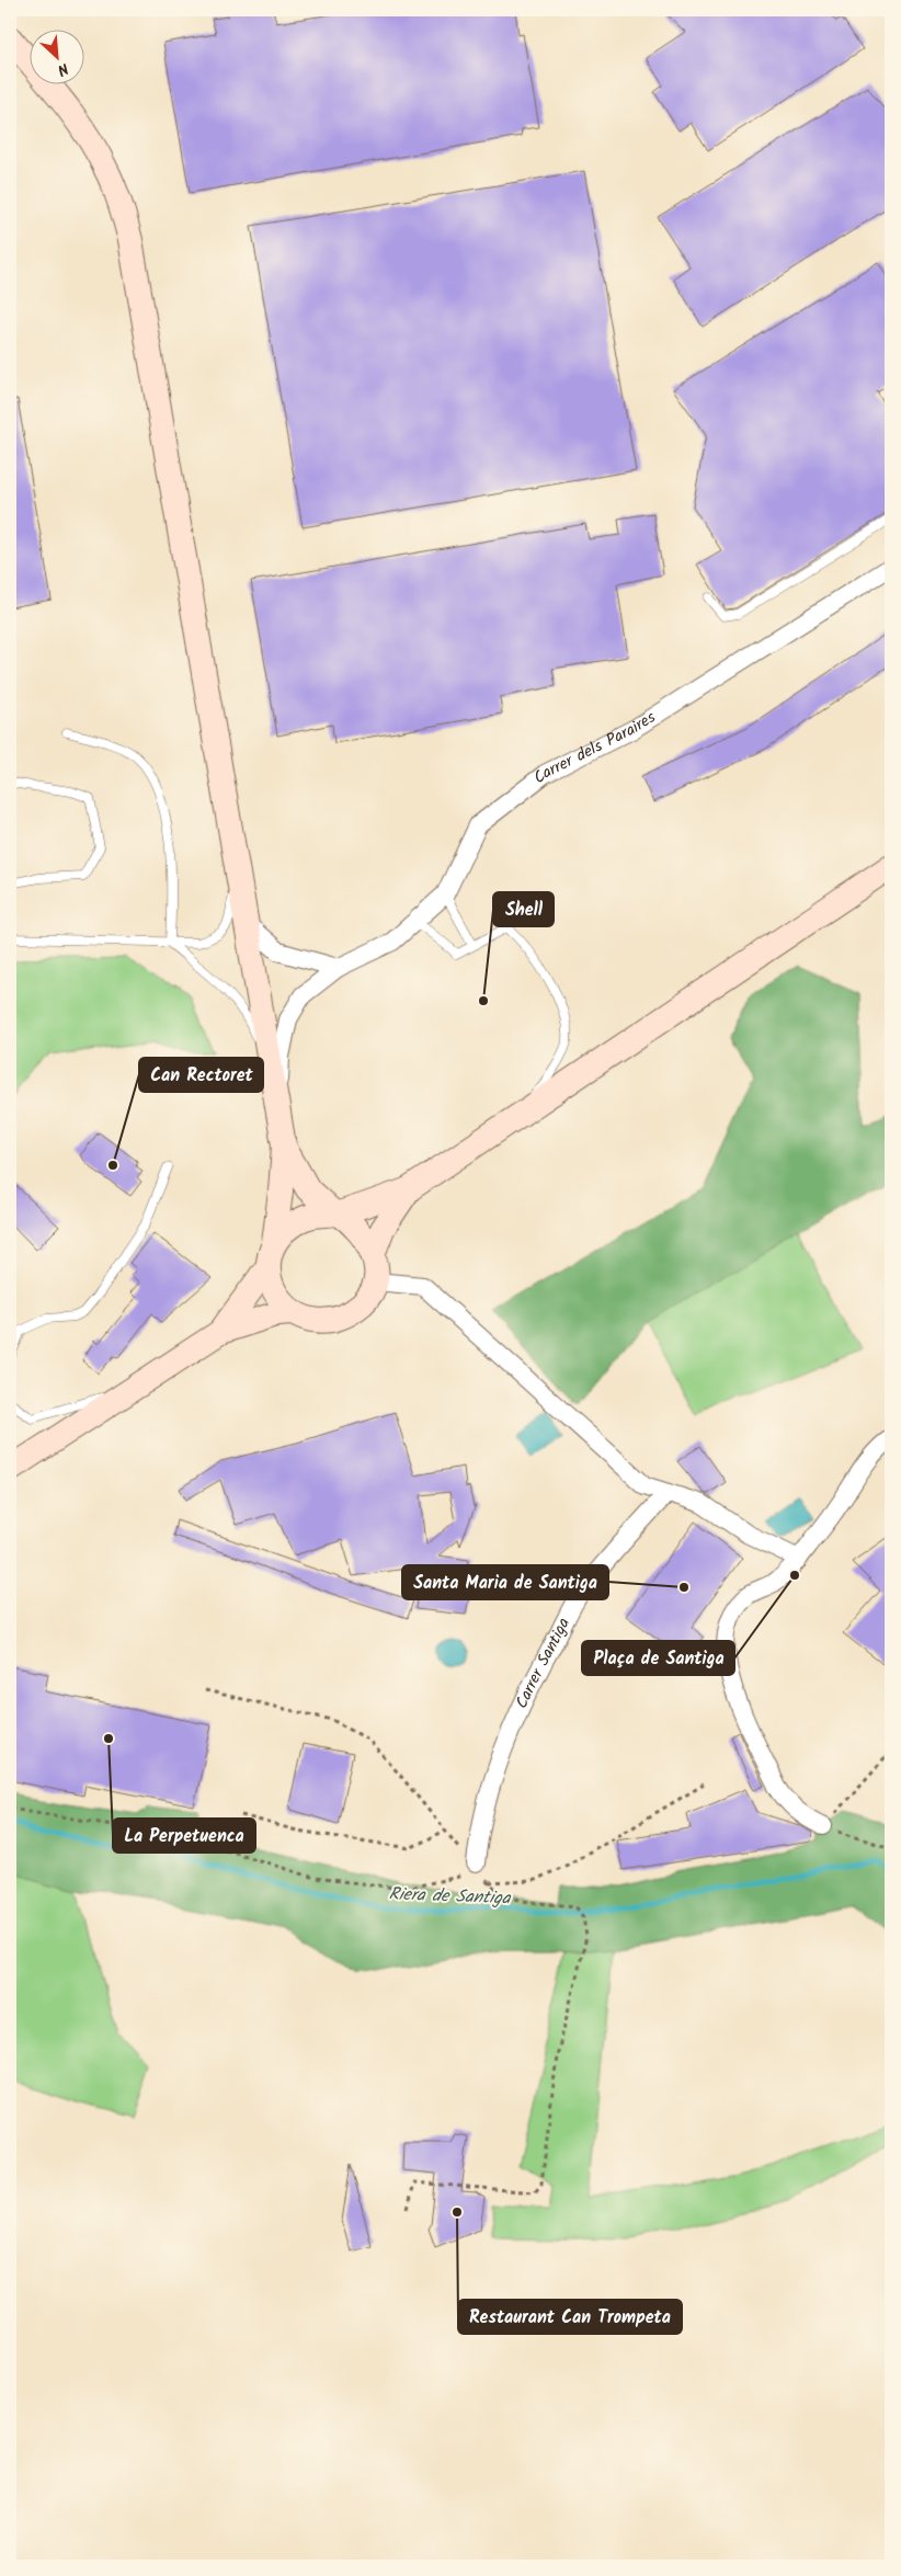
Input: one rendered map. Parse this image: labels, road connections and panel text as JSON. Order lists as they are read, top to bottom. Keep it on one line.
{"streets":{"street":["Carrer dels Paraires","Carrer Santiga"]},"water":["Riera de Santiga"],"places":["Shell","Can Rectoret","Plaça de Santiga","Santa Maria de Santiga","La Perpetuenca","Restaurant Can Trompeta"],"north":"bottom right"}
